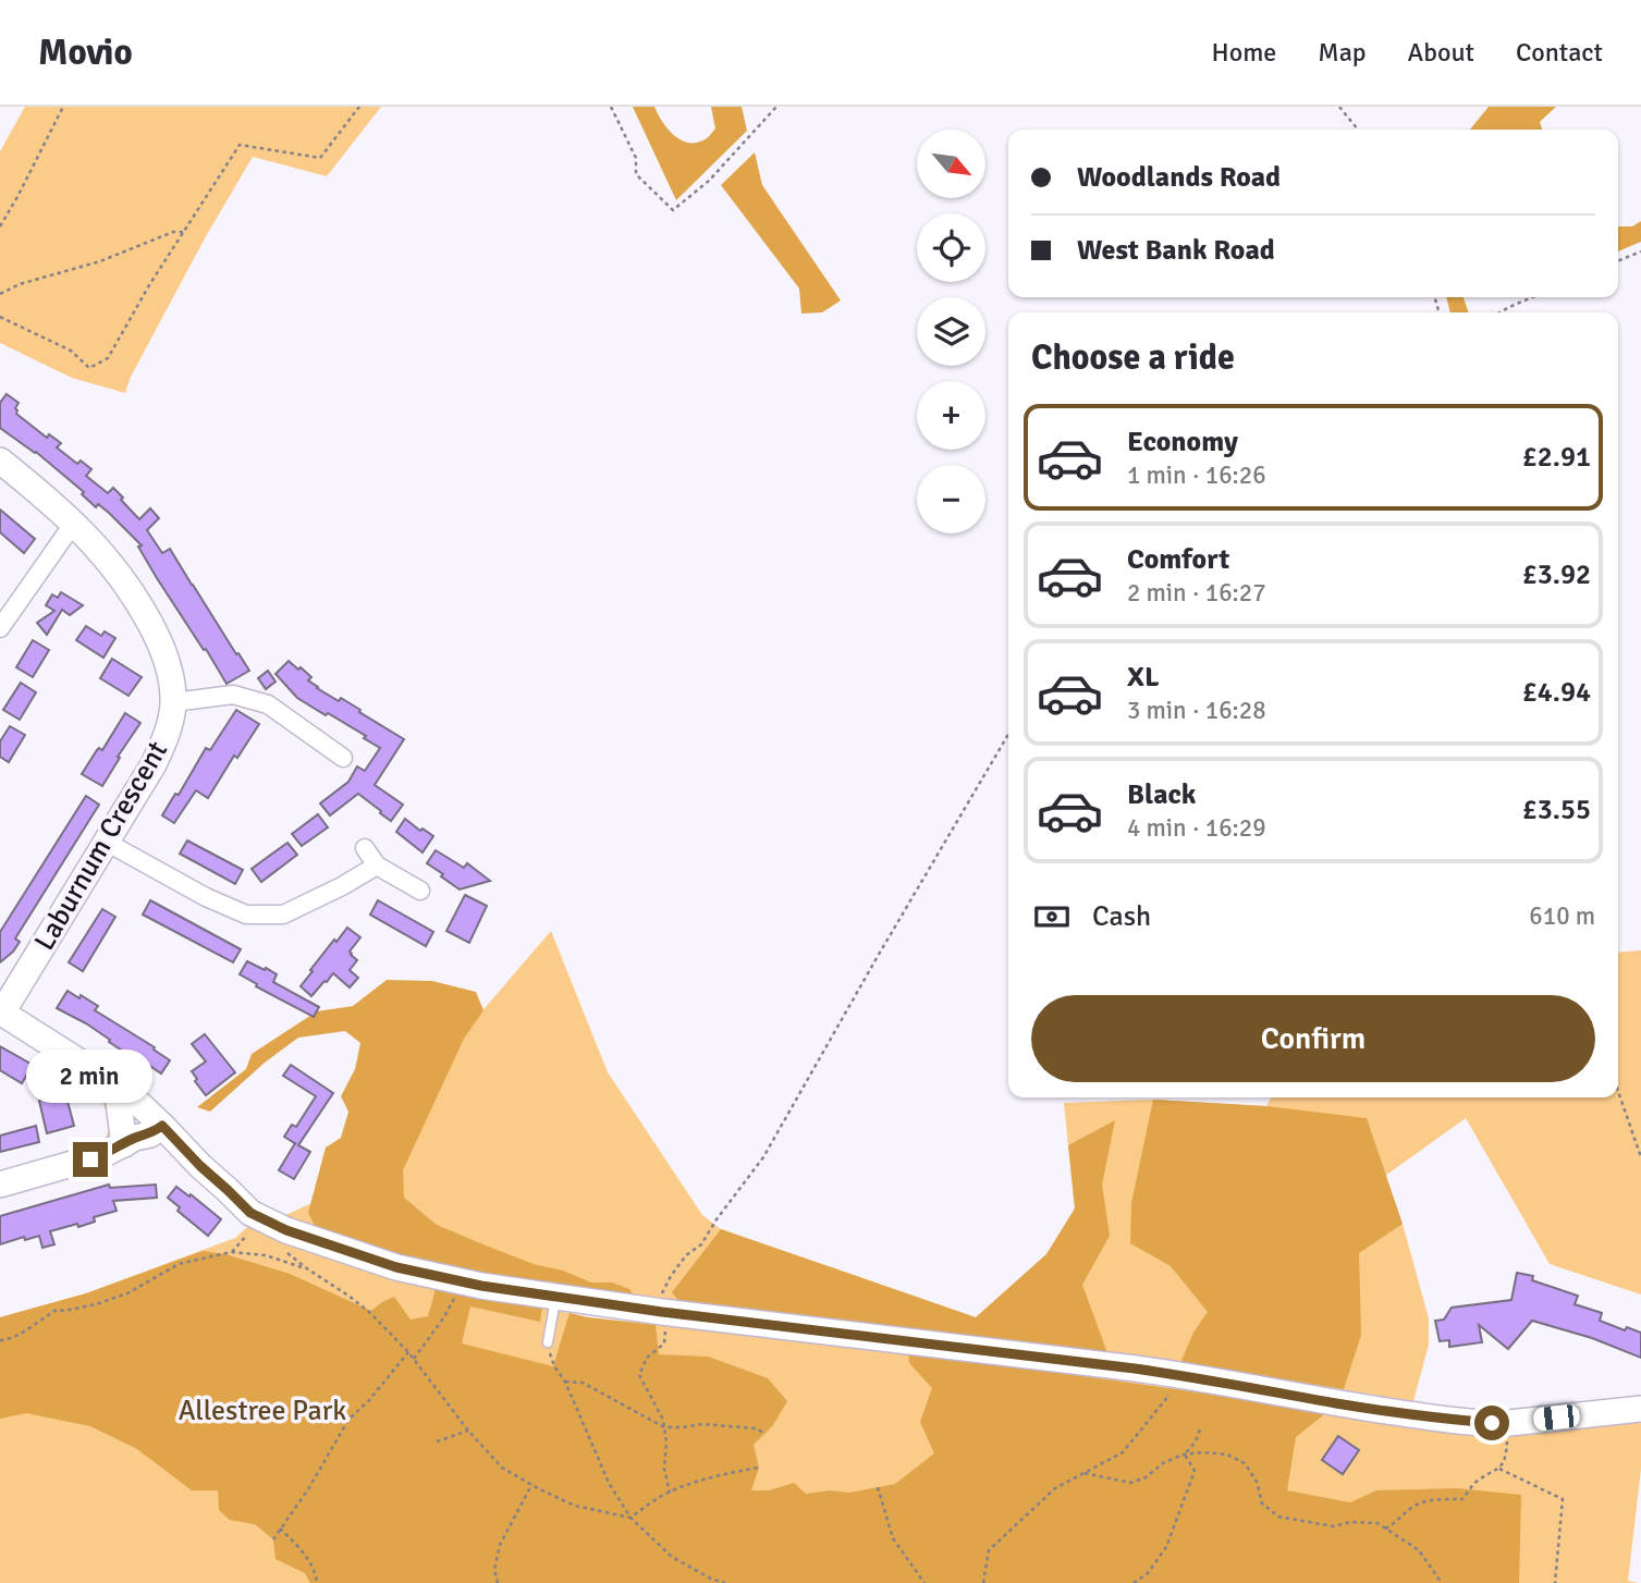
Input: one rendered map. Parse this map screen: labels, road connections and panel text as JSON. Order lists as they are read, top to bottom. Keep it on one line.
{"streets":{"street":["Laburnum Crescent"]},"parks":["Allestree Park"],"north":"bottom right","page":{"header":"Movio","nav":["Home","Map","About","Contact"],"map_buttons":["+","−"],"banner":["Woodlands Road","West Bank Road"],"heading":"Choose a ride","list":[{"name":"Economy","note":"1 min · 16:26","value":"£2.91"},{"name":"Comfort","note":"2 min · 16:27","value":"£3.92"},{"name":"XL","note":"3 min · 16:28","value":"£4.94"},{"name":"Black","note":"4 min · 16:29","value":"£3.55"}],"pay":["Cash","610 m"],"buttons":"Confirm","bubble":"2 min"}}
